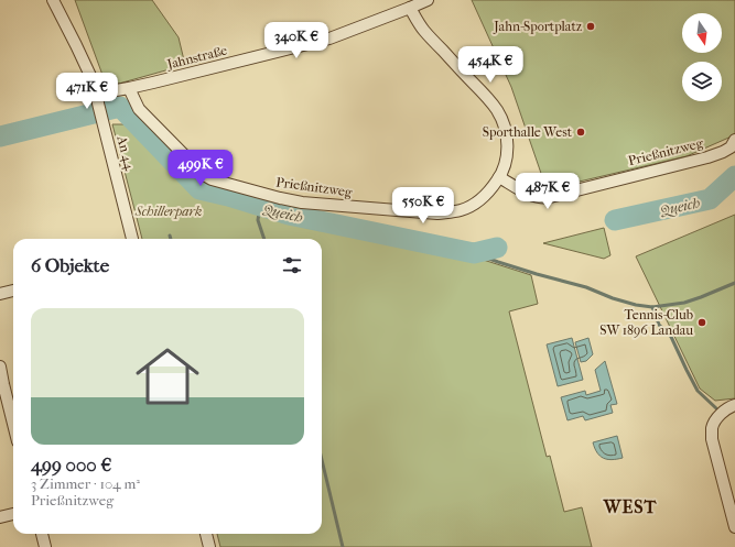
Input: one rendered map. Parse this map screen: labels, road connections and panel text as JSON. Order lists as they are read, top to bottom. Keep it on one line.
{"streets":{"street":["Jahnstraße","Prießnitzweg","An 44"]},"crossings":[["Jahnstraße","Prießnitzweg"],["Jahnstraße","An 44"]],"districts":["WEST"],"water":["Queich"],"parks":["Schillerpark"],"places":["Jahn-Sportplatz","Sporthalle West","Tennis-Club SW 1896 Landau"],"north":"bottom","page":{"price":["340K €","454K €","471K €","499K €","487K €","550K €"],"heading":"6 Objekte","list":[{"name":"499 000 €","note":"3 Zimmer · 104 m² · Prießnitzweg"}]}}
